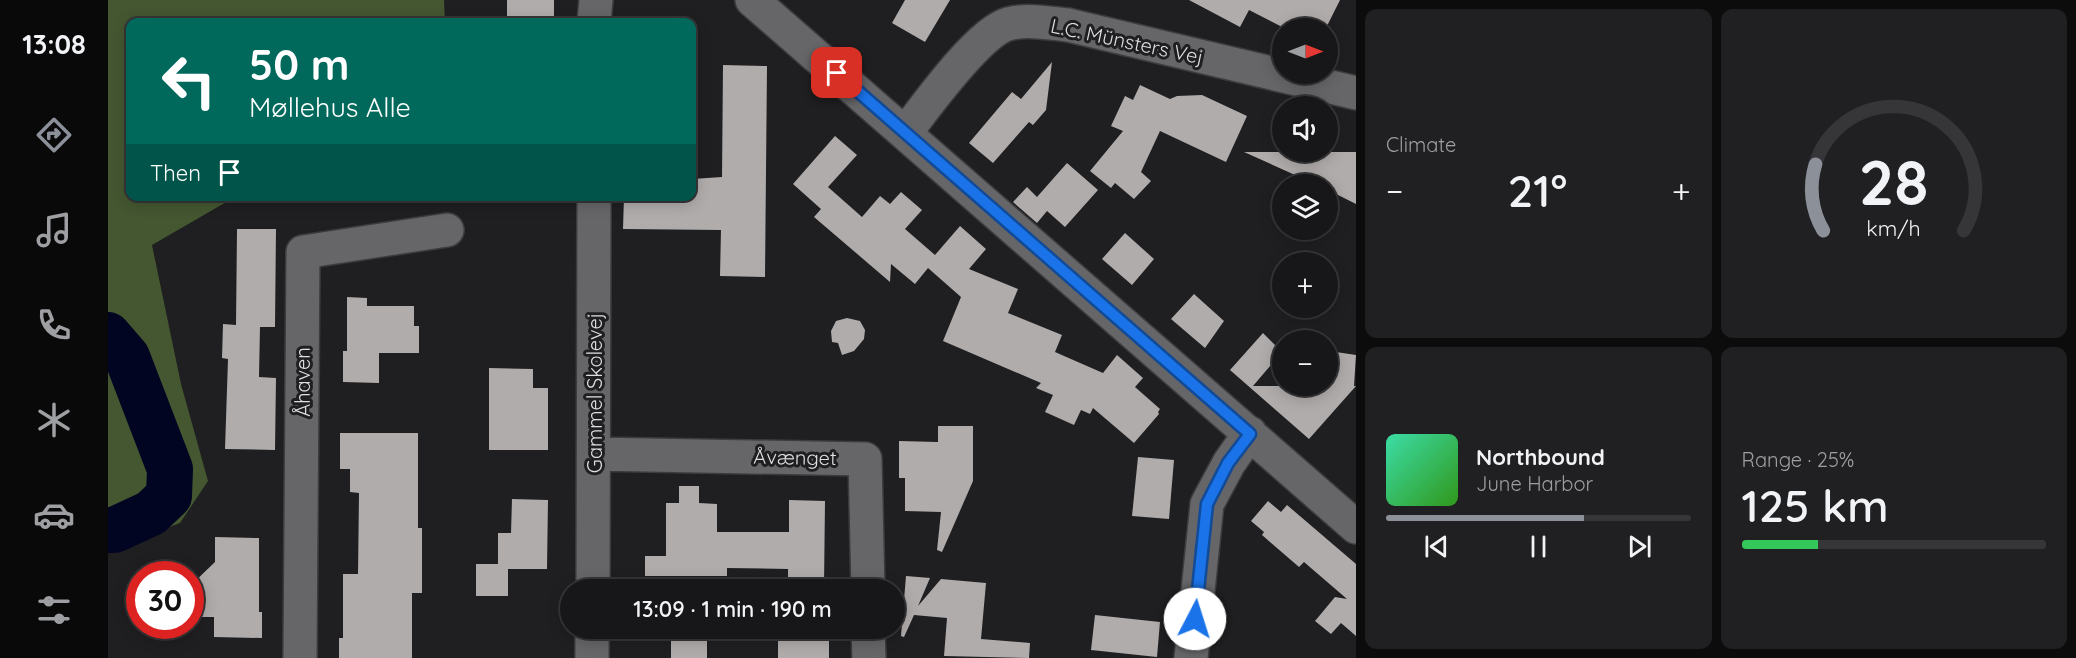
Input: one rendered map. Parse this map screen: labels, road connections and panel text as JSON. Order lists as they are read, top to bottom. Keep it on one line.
{"streets":{"street":["L.C. Münsters Vej","Åhaven","Gammel Skolevej","Åvænget"]},"crossings":[["Gammel Skolevej","Åvænget"]],"north":"right","page":{"tabs":"13:08","tile":["Climate",["Range · 25%","125 km"]],"map_buttons":["+","−"],"turn":["50 m","Møllehus Alle"],"then":"Then","heat":["−","21°","+"],"song":["Northbound","June Harbor"],"limit":"30","trip":"13:09 · 1 min · 190 m","gauge":["28","km/h"]}}
